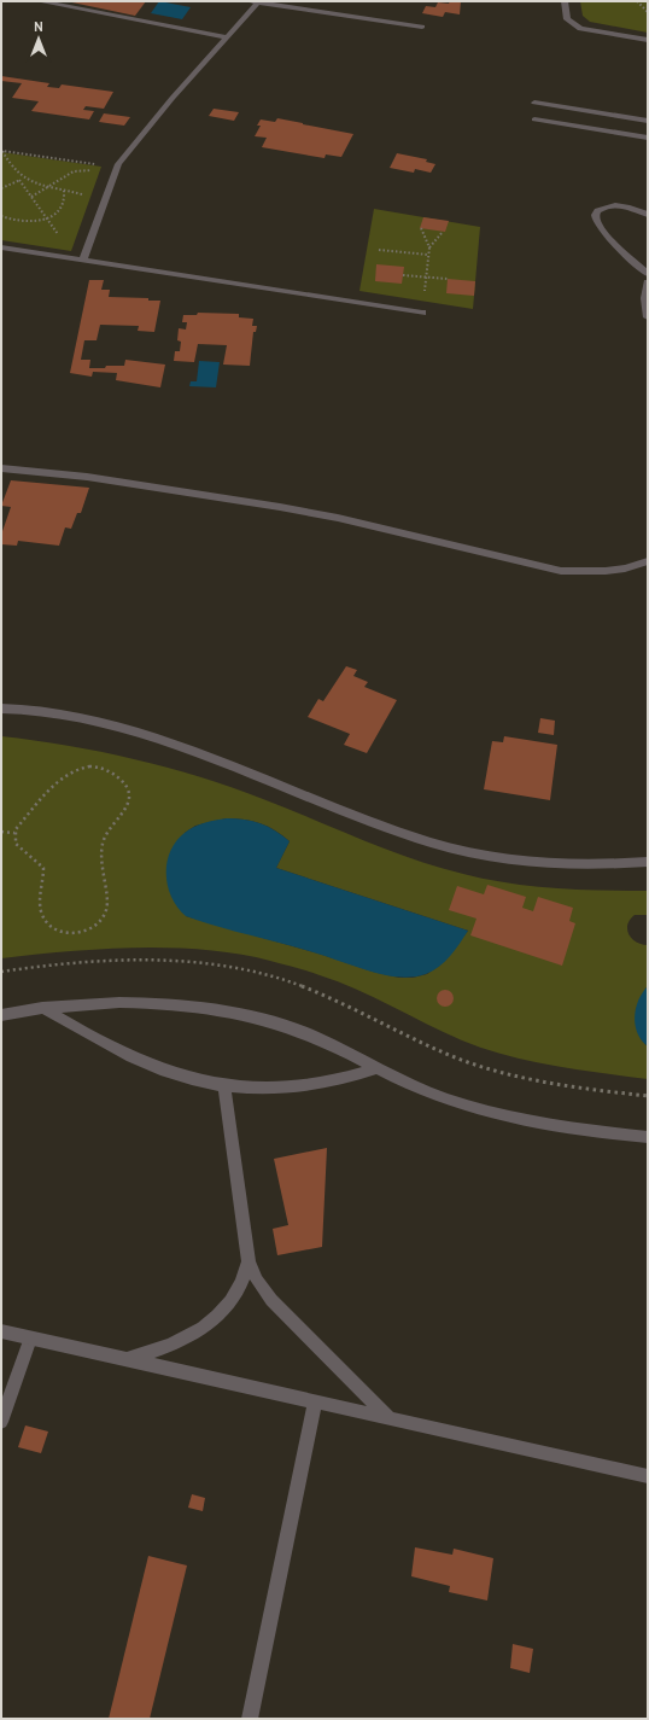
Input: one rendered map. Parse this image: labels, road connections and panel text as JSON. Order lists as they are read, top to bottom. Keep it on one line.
{"north":"top"}
